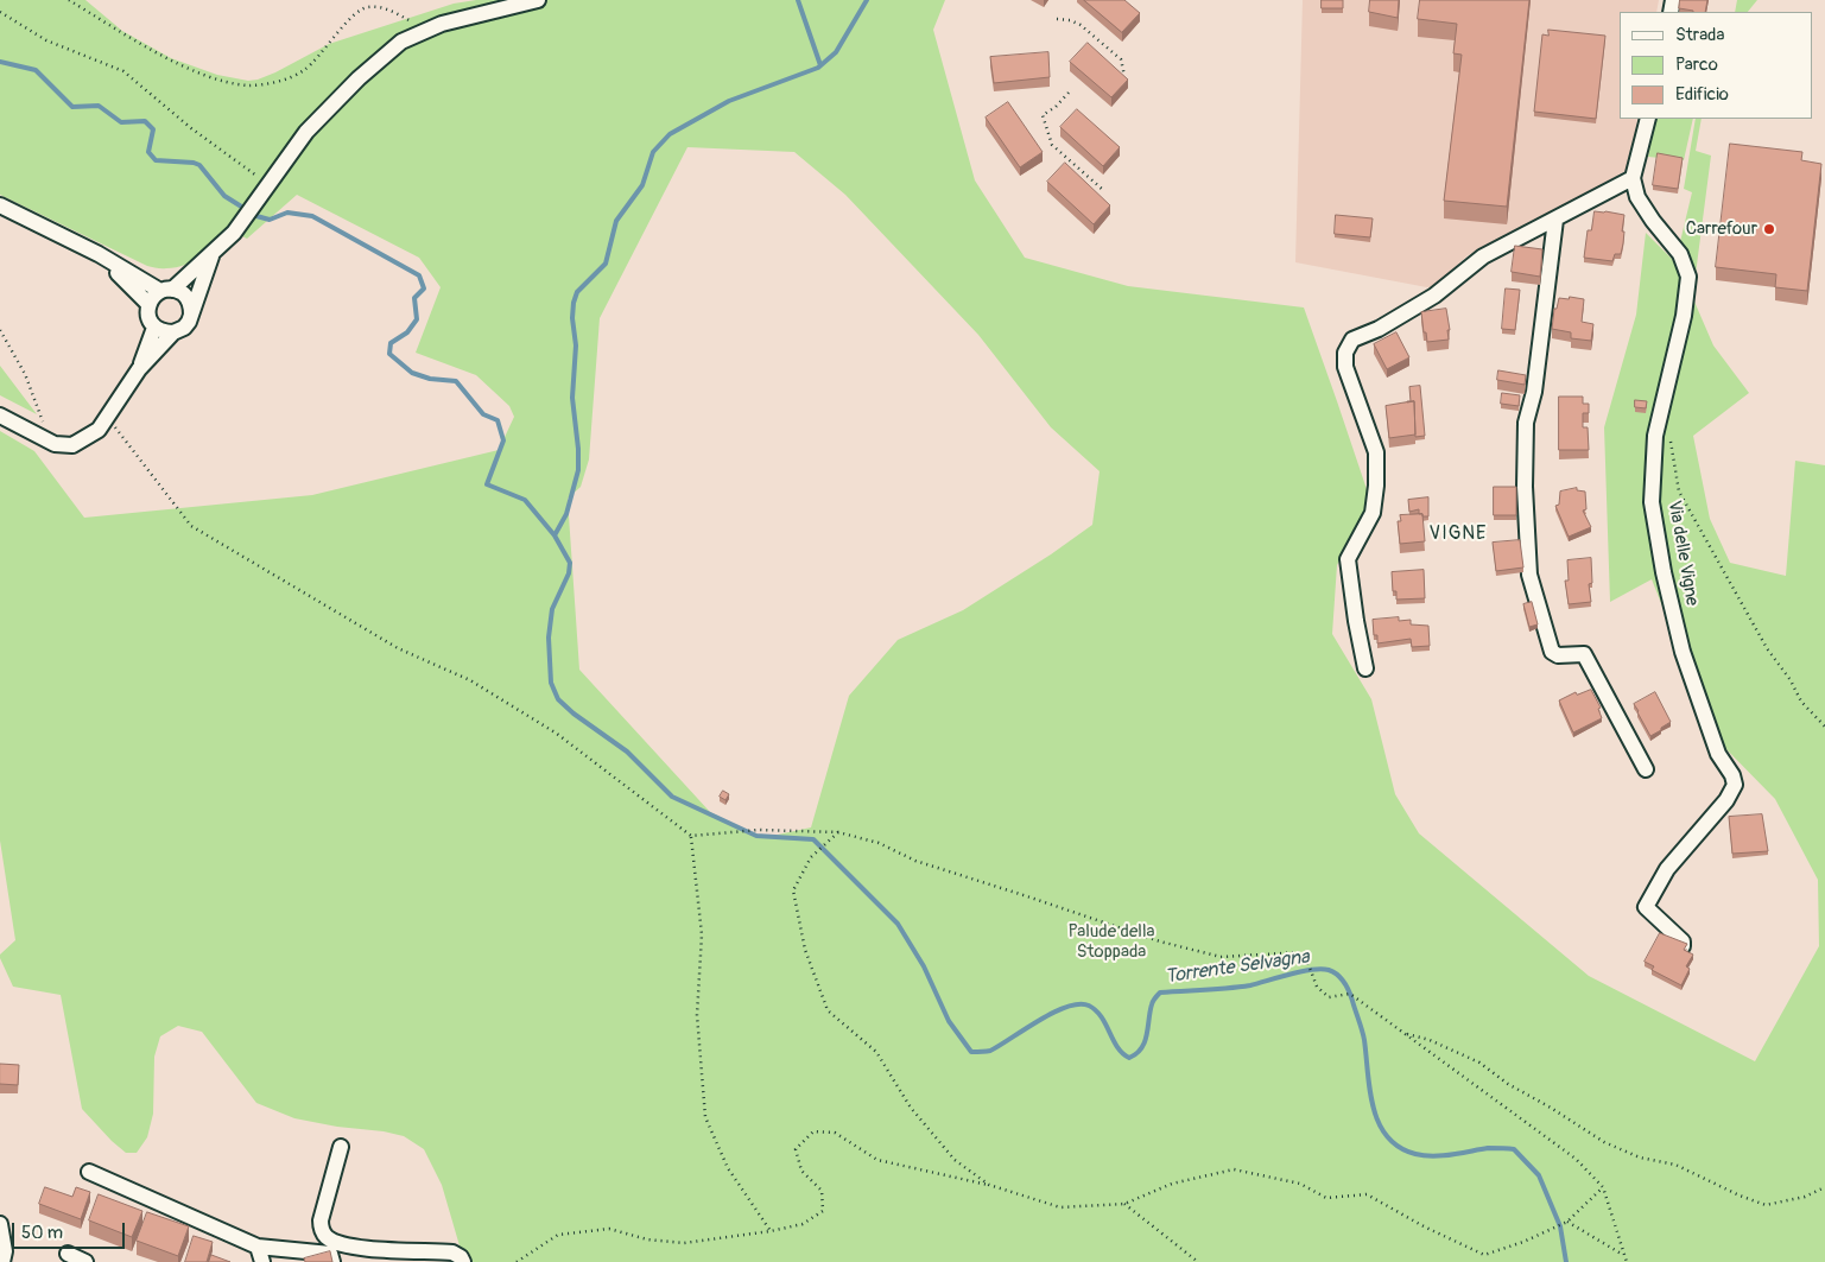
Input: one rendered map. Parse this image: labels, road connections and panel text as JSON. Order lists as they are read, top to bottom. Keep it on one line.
{"streets":{"street":["Via delle Vigne"]},"districts":["VIGNE"],"water":["Torrente Selvagna"],"parks":["Palude della Stoppada"],"places":["Carrefour"],"legend":["Strada","Parco","Edificio"],"scale_bar":"50 m"}
